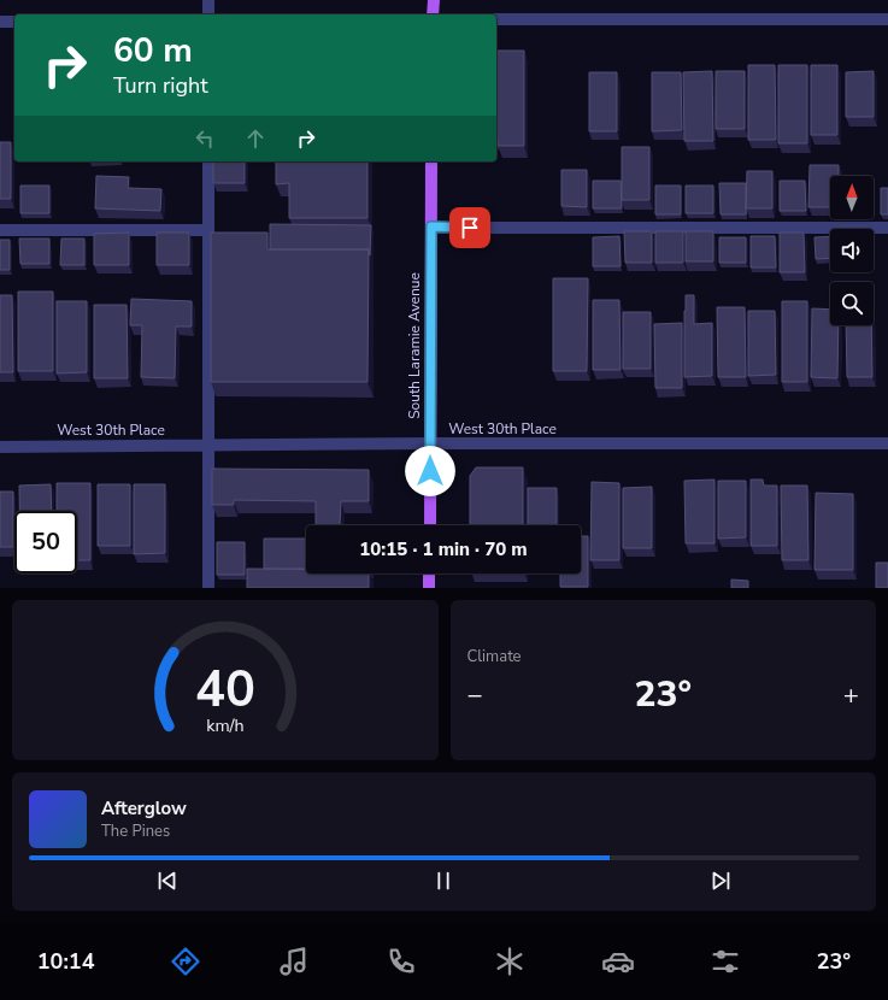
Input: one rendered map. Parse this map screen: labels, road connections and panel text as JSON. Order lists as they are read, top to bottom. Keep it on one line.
{"streets":{"main road":["South Laramie Avenue"],"street":["West 30th Place"]},"crossings":[["South Laramie Avenue","West 30th Place"]],"north":"top","page":{"turn":["60 m","Turn right"],"limit":"50","trip":"10:15 · 1 min · 70 m","tile":"Climate","heat":["−","23°","+"],"song":["Afterglow","The Pines"],"tabs":["10:14","23°"],"gauge":["40","km/h"]}}
